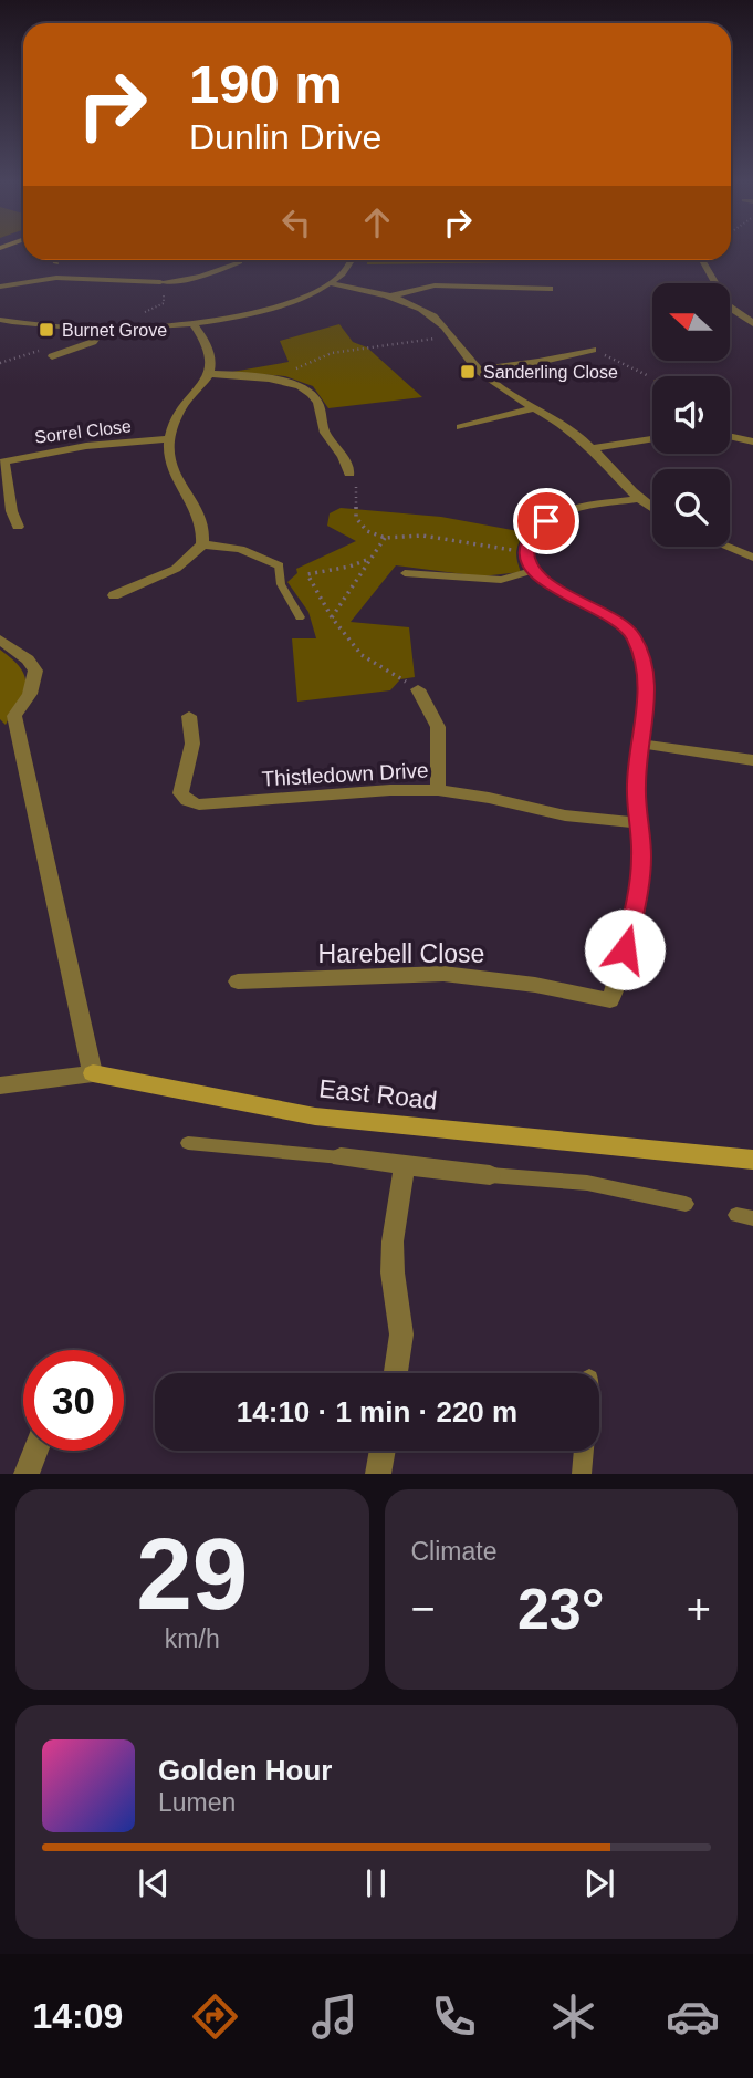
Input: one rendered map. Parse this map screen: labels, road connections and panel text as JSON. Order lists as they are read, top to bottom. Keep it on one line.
{"streets":{"street":["Sorrel Close","Thistledown Drive","Harebell Close","East Road"]},"crossings":[["Thistledown Drive","Harebell Close"]],"places":{"transit":["Burnet Grove","Sanderling Close"]},"north":"left","page":{"turn":["190 m","Dunlin Drive"],"limit":"30","trip":"14:10 · 1 min · 220 m","tile":[["29","km/h"],"Climate"],"heat":["−","23°","+"],"song":["Golden Hour","Lumen"],"tabs":"14:09"}}
